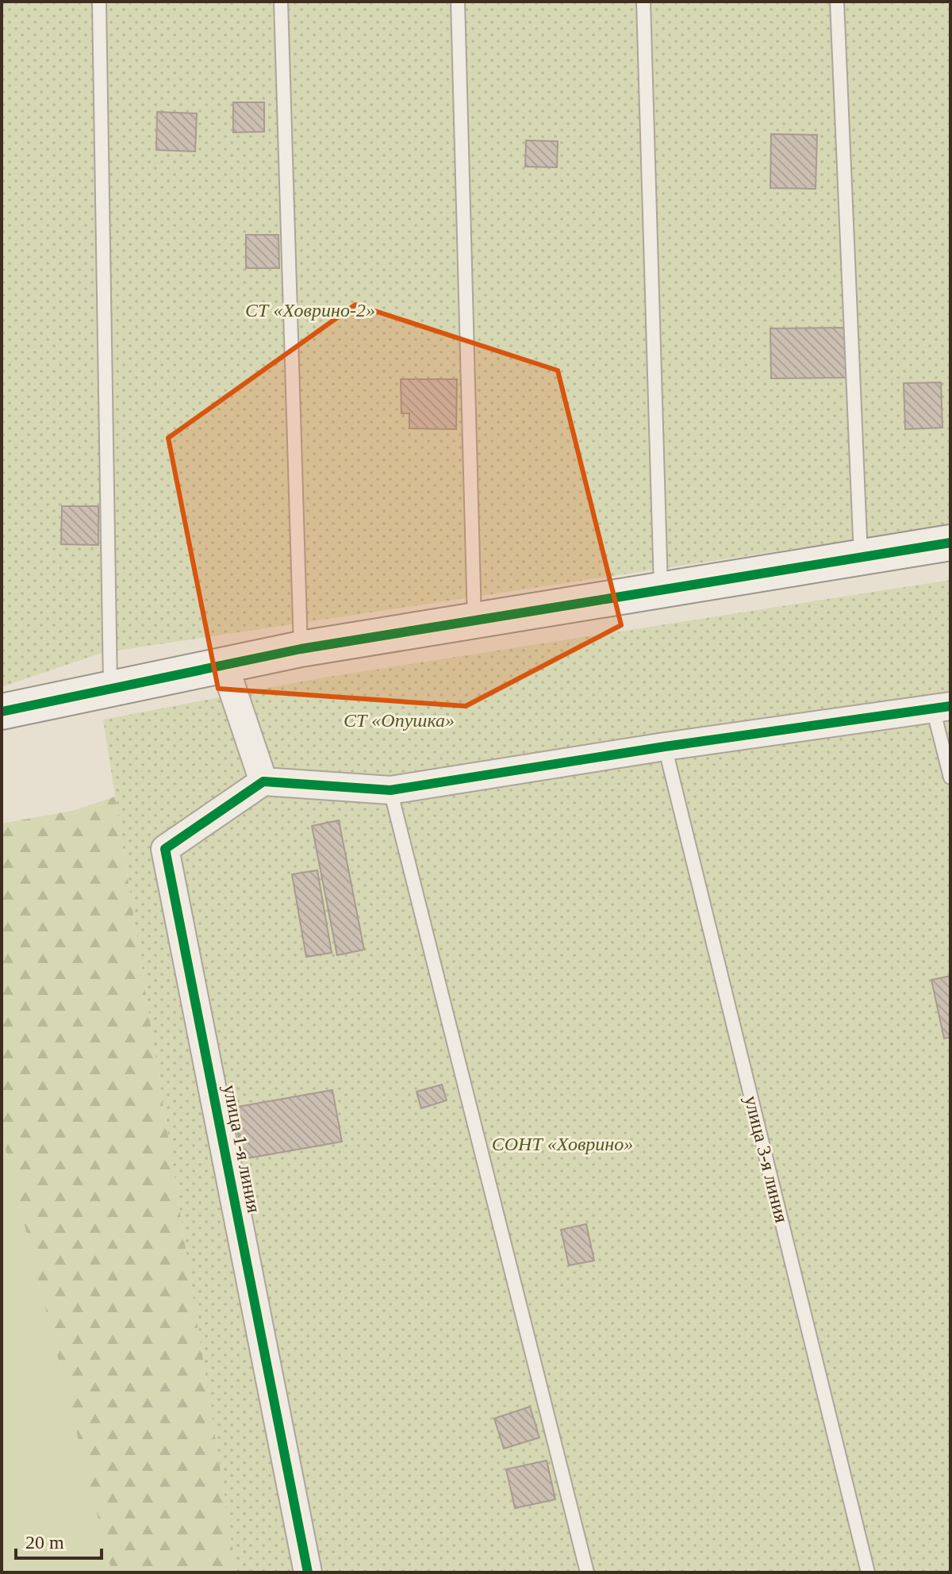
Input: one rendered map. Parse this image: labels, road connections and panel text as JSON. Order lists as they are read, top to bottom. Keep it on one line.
{"streets":{"street":["улица 1-я линия"],"lane":["улица 3-я линия"]},"parks":["СТ «Ховрино-2»","СТ «Опушка»","СОНТ «Ховрино»"],"scale_bar":"20 m"}
